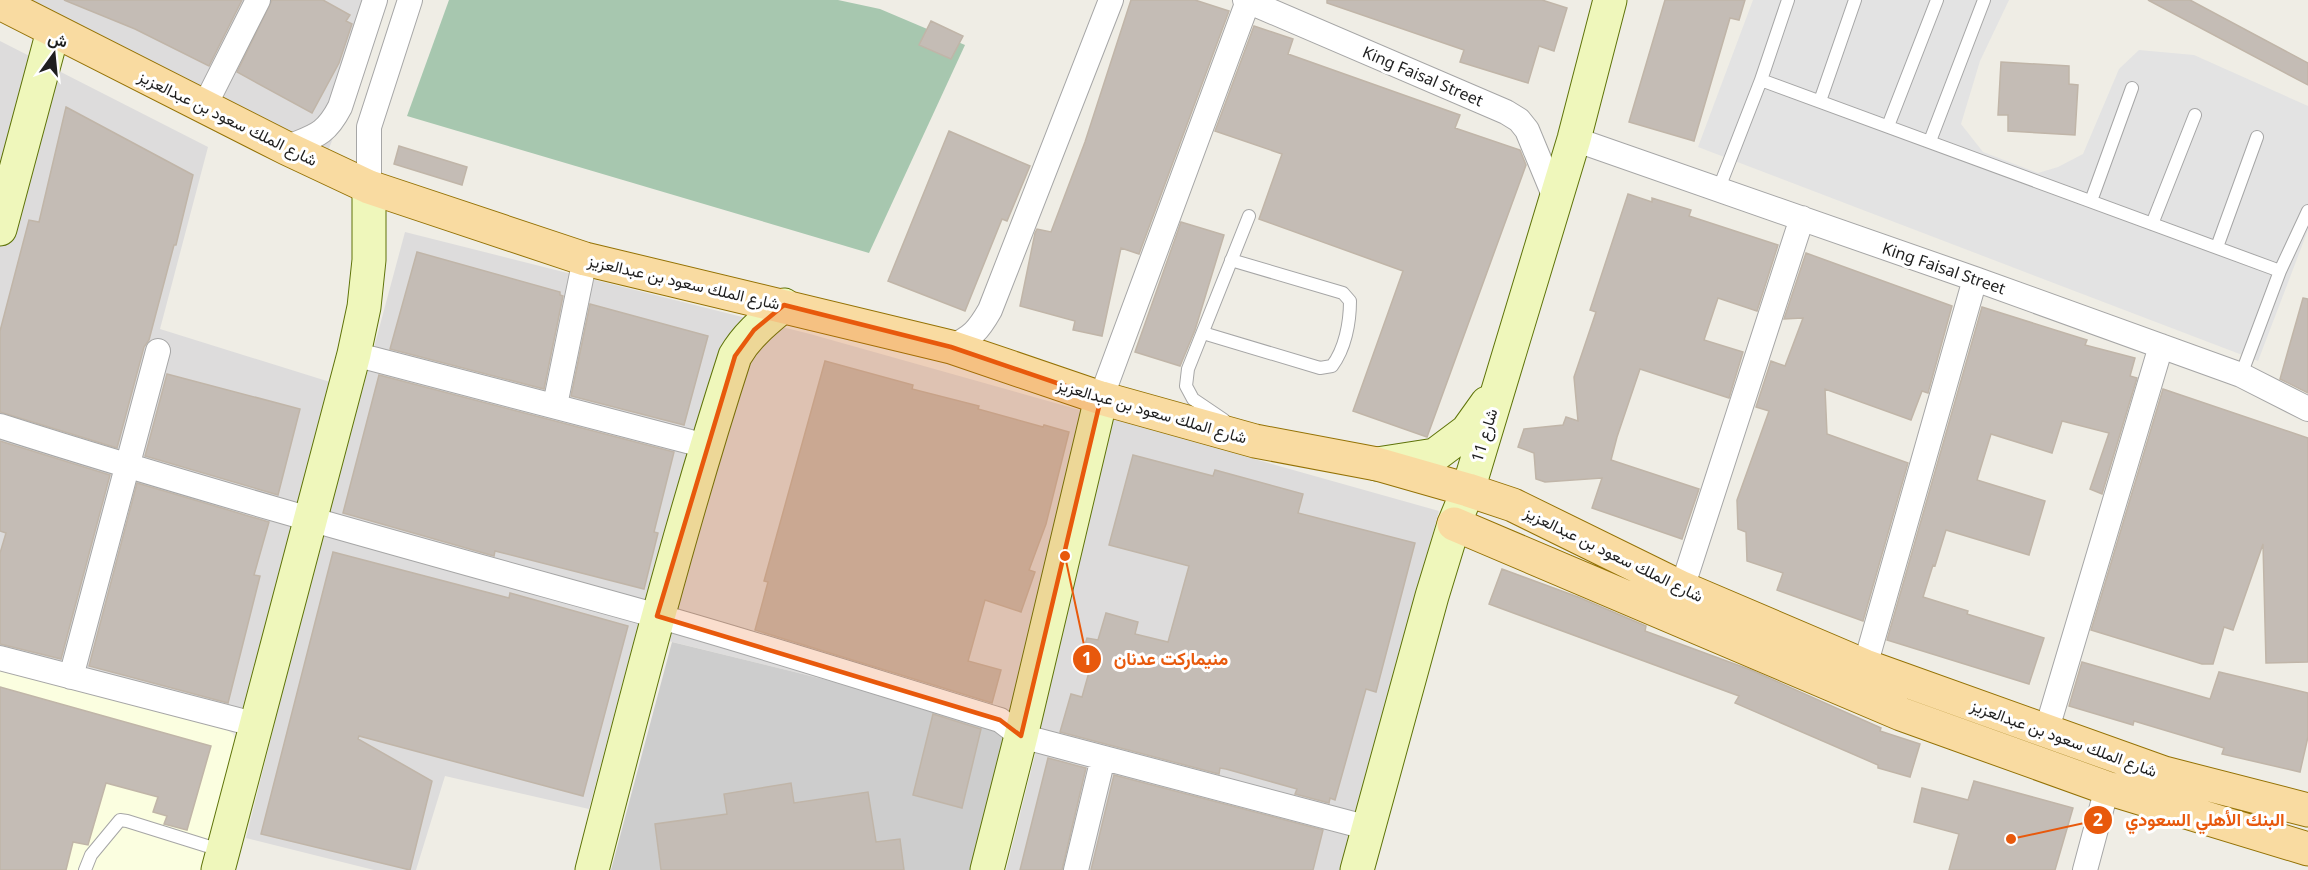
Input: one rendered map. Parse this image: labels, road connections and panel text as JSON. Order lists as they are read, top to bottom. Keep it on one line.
{"streets":{"main road":["شارع الملك سعود بن عبدالعزيز"],"street":["King Faisal Street","شارع 11"]},"crossings":[["King Faisal Street","شارع 11"],["شارع الملك سعود بن عبدالعزيز","شارع 11"]],"places":["منيماركت عدنان","البنك الأهلي السعودي"],"north":"top"}
